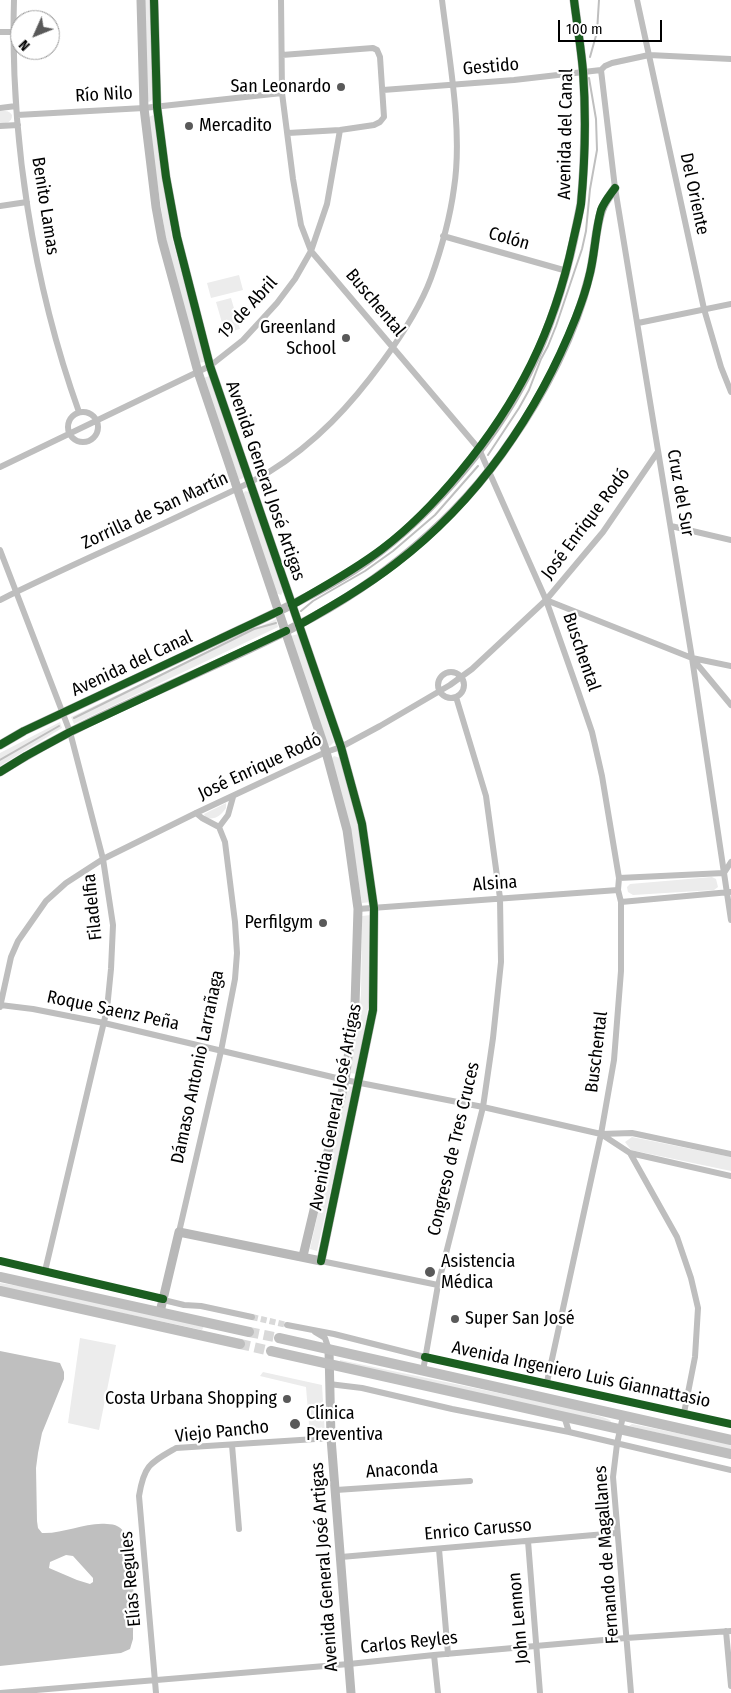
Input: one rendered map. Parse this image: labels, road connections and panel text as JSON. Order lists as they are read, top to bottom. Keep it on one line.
{"streets":{"main road":["Avenida Ingeniero Luis Giannattasio"],"street":["Gestido","Río Nilo","Avenida del Canal","Del Oriente","Benito Lamas","Colón","Buschental","19 de Abril","Avenida General José Artigas","Cruz del Sur","Zorrilla de San Martín","José Enrique Rodó","Alsina","Filadelfia","Roque Saenz Peña","Dámaso Antonio Larrañaga","Congreso de Tres Cruces","Viejo Pancho","Anaconda","Enrico Carusso","Fernando de Magallanes","Elías Regules","John Lennon","Carlos Reyles"]},"crossings":[["Gestido","Avenida del Canal"],["Gestido","Del Oriente"],["Gestido","Cruz del Sur"],["Gestido","Zorrilla de San Martín"],["Río Nilo","Benito Lamas"],["Río Nilo","Buschental"],["Río Nilo","Avenida General José Artigas"],["Avenida del Canal","Colón"],["Avenida del Canal","Buschental"],["Avenida del Canal","Avenida General José Artigas"],["Avenida del Canal","Cruz del Sur"],["Avenida del Canal","Filadelfia"],["Colón","Zorrilla de San Martín"],["Buschental","19 de Abril"],["Buschental","Zorrilla de San Martín"],["Buschental","José Enrique Rodó"],["Buschental","Alsina"],["Buschental","Roque Saenz Peña"],["Buschental","Avenida Ingeniero Luis Giannattasio"],["19 de Abril","Avenida General José Artigas"],["Avenida General José Artigas","Zorrilla de San Martín"],["Avenida General José Artigas","José Enrique Rodó"],["Avenida General José Artigas","Alsina"],["Avenida General José Artigas","Roque Saenz Peña"],["Avenida General José Artigas","Avenida Ingeniero Luis Giannattasio"],["Avenida General José Artigas","Viejo Pancho"],["Avenida General José Artigas","Anaconda"],["Avenida General José Artigas","Enrico Carusso"],["Avenida General José Artigas","Carlos Reyles"],["Cruz del Sur","José Enrique Rodó"],["Zorrilla de San Martín","Filadelfia"],["José Enrique Rodó","Filadelfia"],["José Enrique Rodó","Roque Saenz Peña"],["Alsina","Congreso de Tres Cruces"],["Filadelfia","Roque Saenz Peña"],["Roque Saenz Peña","Dámaso Antonio Larrañaga"],["Roque Saenz Peña","Congreso de Tres Cruces"],["Congreso de Tres Cruces","Avenida Ingeniero Luis Giannattasio"],["Avenida Ingeniero Luis Giannattasio","Fernando de Magallanes"],["Viejo Pancho","Elías Regules"],["Enrico Carusso","Fernando de Magallanes"],["Enrico Carusso","John Lennon"],["Fernando de Magallanes","Carlos Reyles"],["Elías Regules","Carlos Reyles"],["John Lennon","Carlos Reyles"]],"places":["San Leonardo","Mercadito","Greenland School","Perfilgym","Asistencia Médica","Super San José","Costa Urbana Shopping","Clínica Preventiva"],"scale_bar":"100 m","north":"bottom left"}
